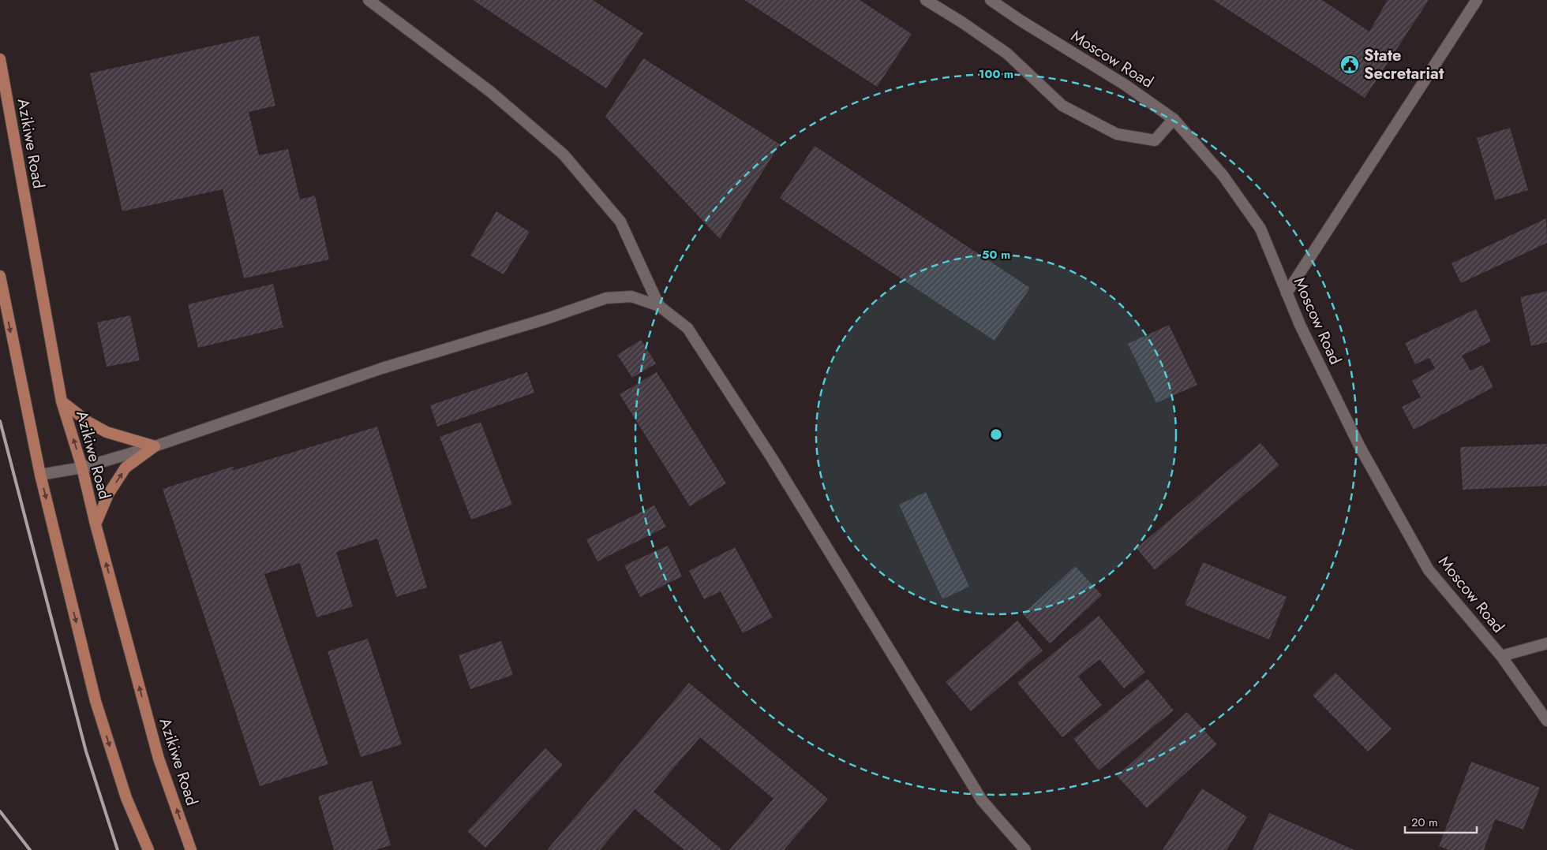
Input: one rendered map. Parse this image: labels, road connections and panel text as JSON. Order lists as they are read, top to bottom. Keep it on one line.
{"streets":{"main road":["Azikiwe Road"],"street":["Moscow Road"]},"places":{"public building":["State Secretariat"]},"scale_bar":"20 m","rings":["100 m","50 m"]}
